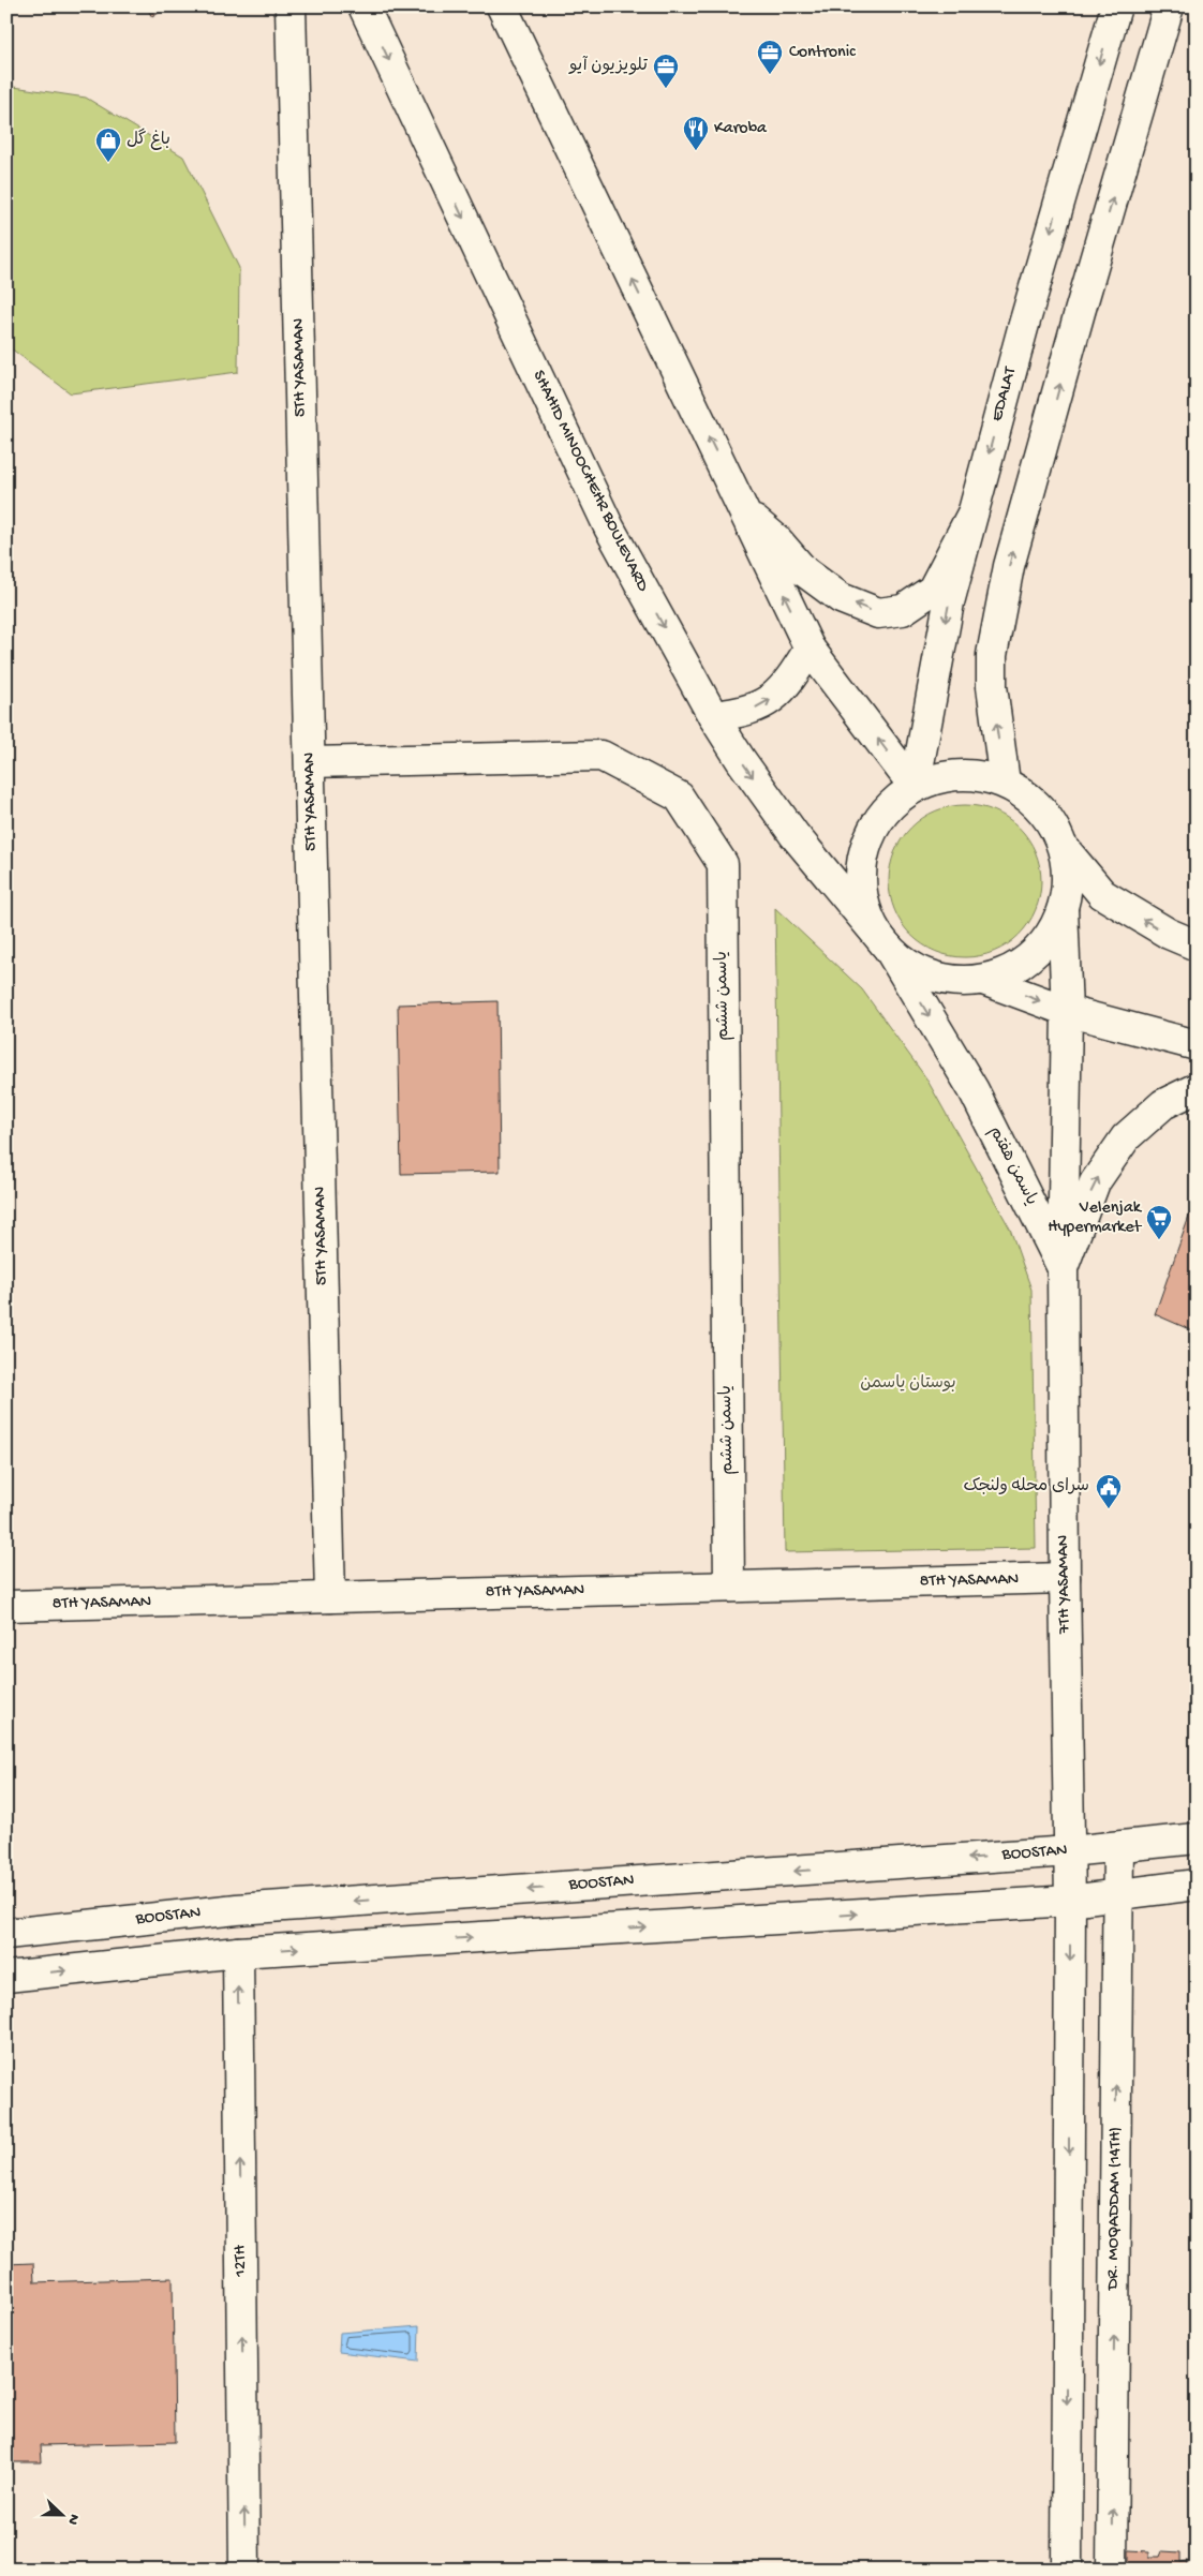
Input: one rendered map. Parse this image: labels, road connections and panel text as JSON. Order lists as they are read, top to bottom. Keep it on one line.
{"streets":{"street":["5TH YASAMAN","EDALAT","SHAHID MINOOCHEHR BOULEVARD","یاسمن ششم","یاسمن هفتم","8TH YASAMAN","7TH YASAMAN","BOOSTAN","DR. MOQADDAM (14TH)","12TH"]},"crossings":[["5TH YASAMAN","یاسمن ششم"],["5TH YASAMAN","8TH YASAMAN"],["SHAHID MINOOCHEHR BOULEVARD","یاسمن هفتم"],["یاسمن ششم","8TH YASAMAN"],["یاسمن هفتم","7TH YASAMAN"],["8TH YASAMAN","7TH YASAMAN"],["7TH YASAMAN","BOOSTAN"],["BOOSTAN","DR. MOQADDAM (14TH)"],["BOOSTAN","12TH"]],"one_way":["یاسمن هفتم","12TH"],"parks":["بوستان یاسمن"],"places":{"office":["Contronic","تلویزیون آیو"],"restaurant":["Karoba"],"shop":["باغ گل"],"supermarket":["Velenjak Hypermarket"],"public building":["سرای محله ولنجک"]},"north":"right"}
